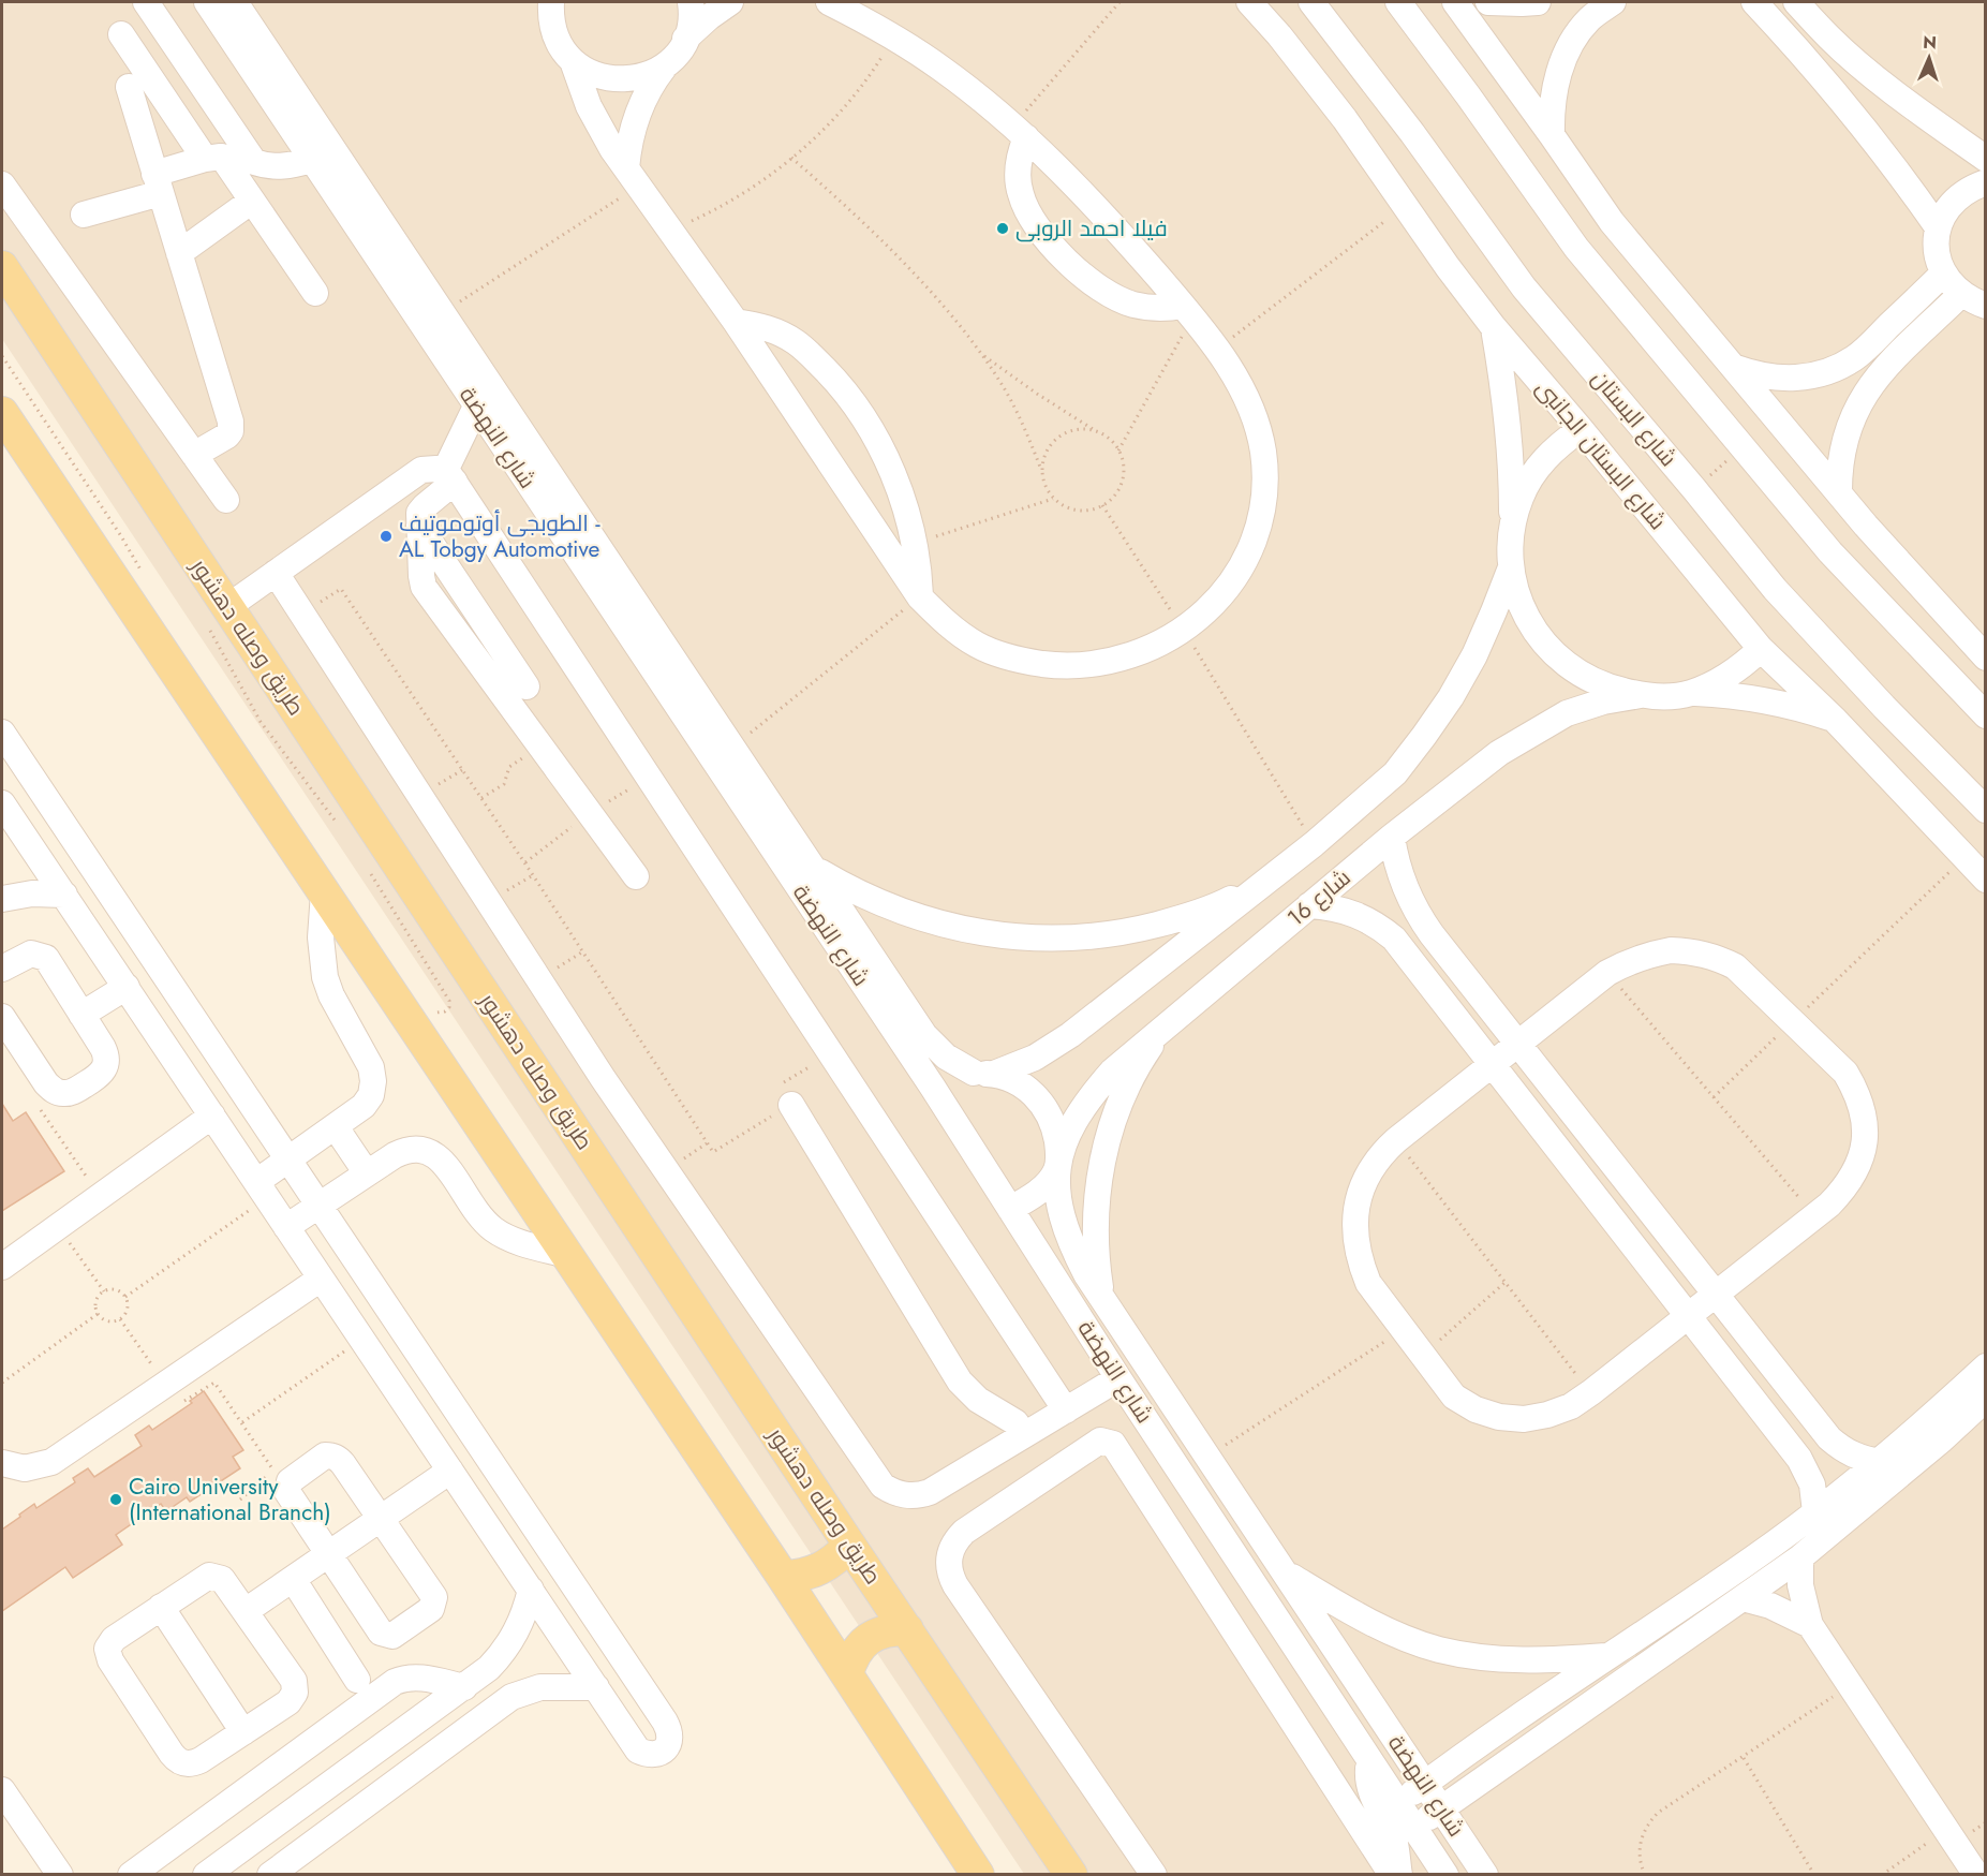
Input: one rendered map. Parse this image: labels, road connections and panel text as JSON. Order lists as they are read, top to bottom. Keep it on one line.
{"streets":{"main road":["طريق وصله دهشور"],"street":["شارع البستان","شارع النهضة","شارع البستان الجانبى","شارع 16"]},"crossings":[["شارع النهضة","شارع 16"]],"places":["فيلا احمد الروبى","الطوبجى أوتوموتيف - AL Tobgy Automotive","Cairo University (International Branch)"],"north":"top"}
